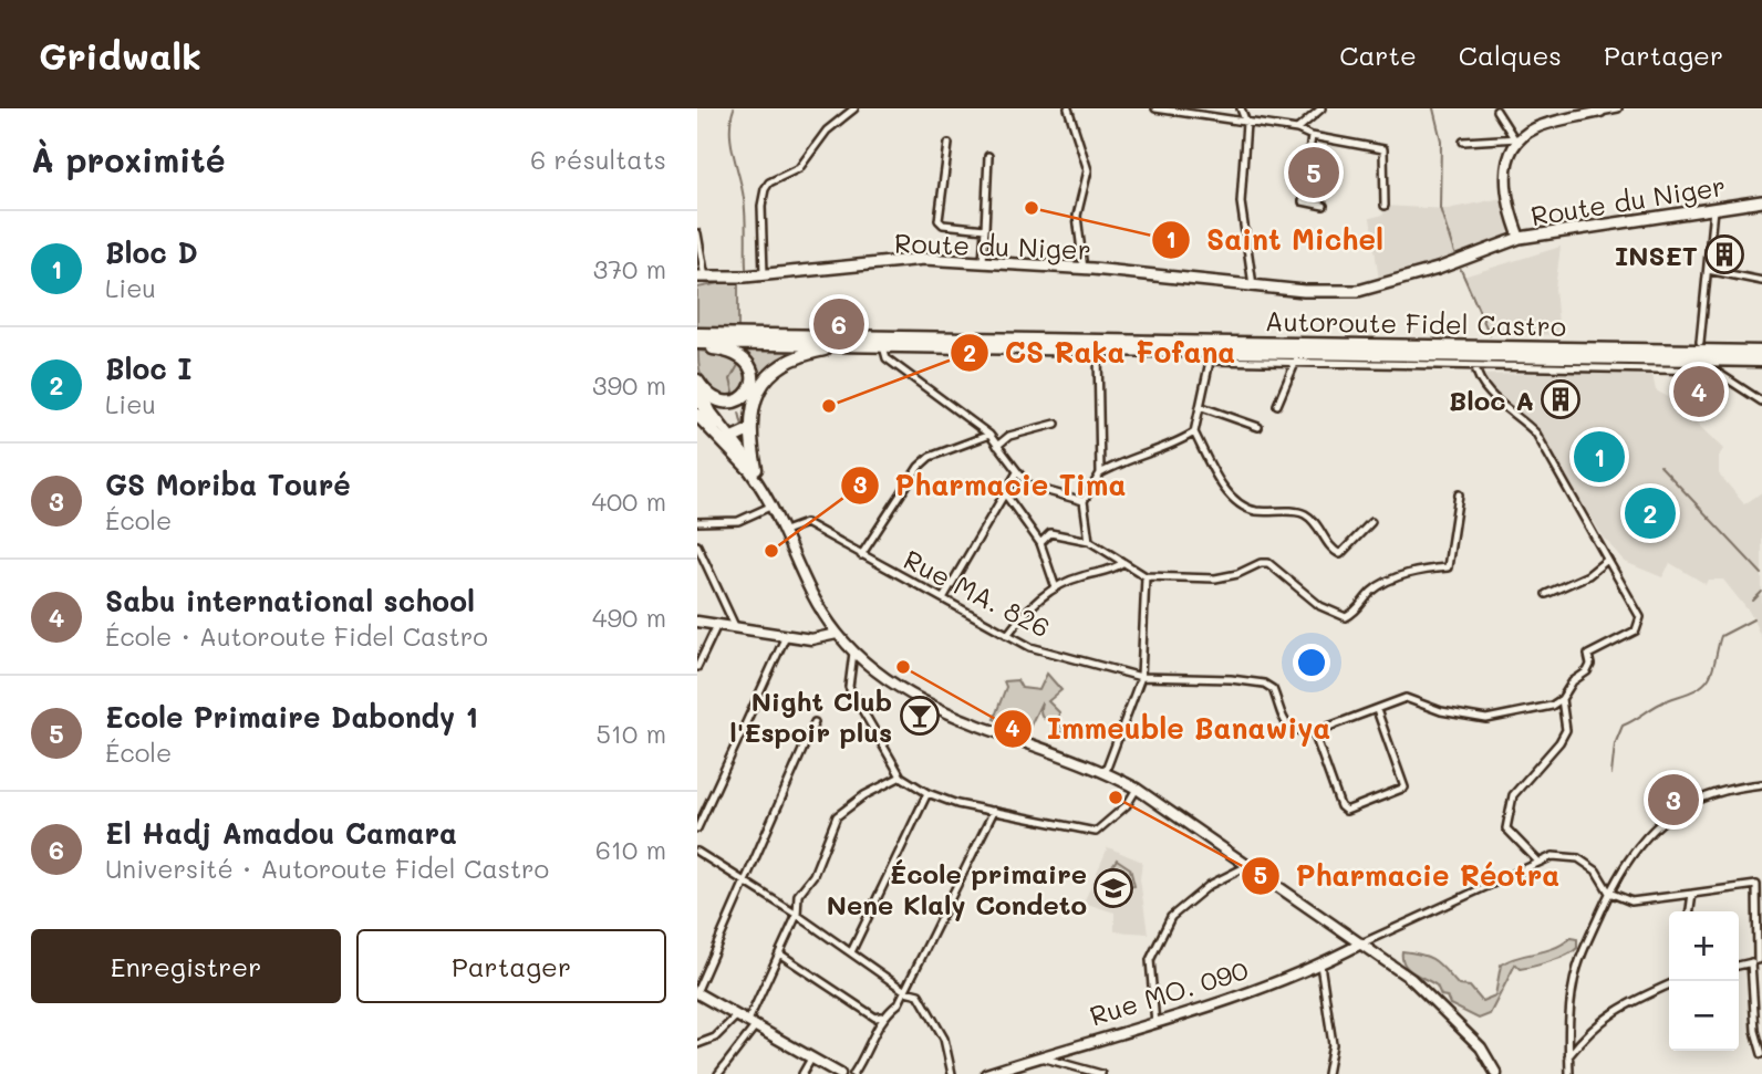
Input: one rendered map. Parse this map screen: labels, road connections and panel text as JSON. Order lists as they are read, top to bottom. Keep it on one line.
{"streets":{"highway":["Autoroute Fidel Castro"],"main road":["Route du Niger","Rue MO. 090"],"street":["Rue MA. 826"]},"places":{"other":["Saint Michel","CS Raka Fofana","Pharmacie Tima","Immeuble Banawiya","Pharmacie Réotra"],"building":["INSET","Bloc A"],"bar":["Night Club l'Espoir plus"],"school or university":["École primaire Nene Klaly Condeto"]},"page":{"header":"Gridwalk","nav":["Carte","Calques","Partager"],"heading":["À proximité","6 résultats"],"pins":["5","6","4","1","2","3"],"list":[{"mark":"1","name":"Bloc D","note":"Lieu","value":"370 m"},{"mark":"2","name":"Bloc I","note":"Lieu","value":"390 m"},{"mark":"3","name":"GS Moriba Touré","note":"École","value":"400 m"},{"mark":"4","name":"Sabu international school","note":"École · Autoroute Fidel Castro","value":"490 m"},{"mark":"5","name":"Ecole Primaire Dabondy 1","note":"École","value":"510 m"},{"mark":"6","name":"El Hadj Amadou Camara","note":"Université · Autoroute Fidel Castro","value":"610 m"}],"buttons":["Enregistrer","Partager"],"map_buttons":["+","−"]}}
